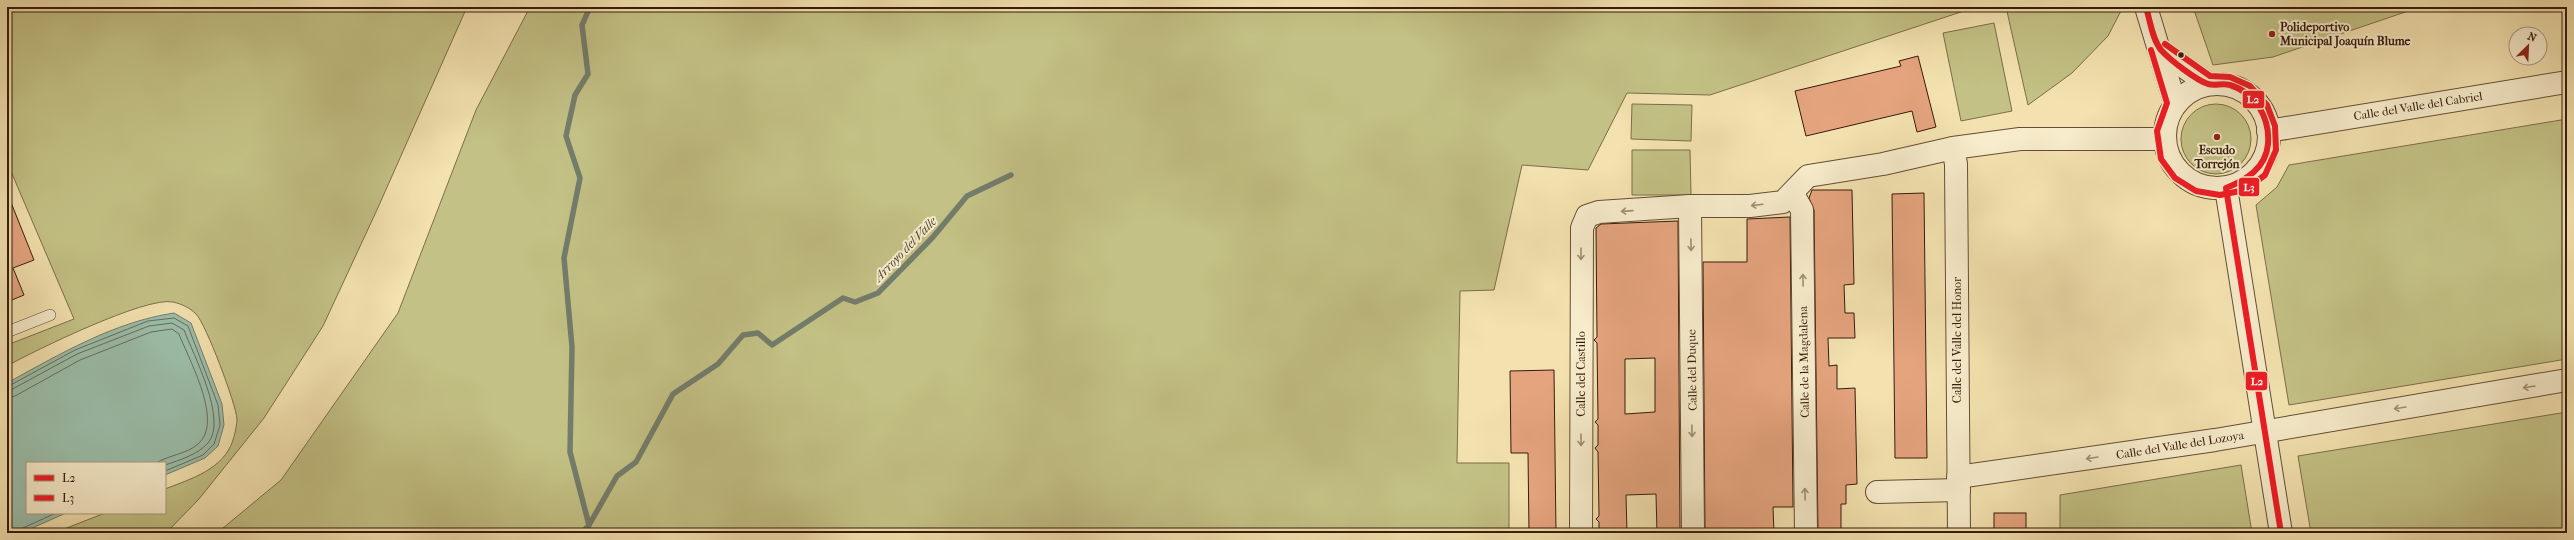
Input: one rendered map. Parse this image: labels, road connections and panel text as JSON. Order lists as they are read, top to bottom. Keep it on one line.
{"streets":{"street":["Calle del Valle del Cabriel","Calle del Valle del Honor","Calle de la Magdalena","Calle del Duque","Calle del Castillo","Calle del Valle del Lozoya"]},"crossings":[["Calle del Valle del Honor","Calle del Valle del Lozoya"],["Calle del Duque","Calle del Castillo"]],"one_way":["Calle de la Magdalena","Calle del Duque","Calle del Castillo","Calle del Valle del Lozoya"],"water":["Arroyo del Valle"],"places":["Polideportivo Municipal Joaquín Blume","Escudo Torrejón"],"lines":["transit line L2","transit line L3"],"legend":["L2","L3"],"north":"top right"}
